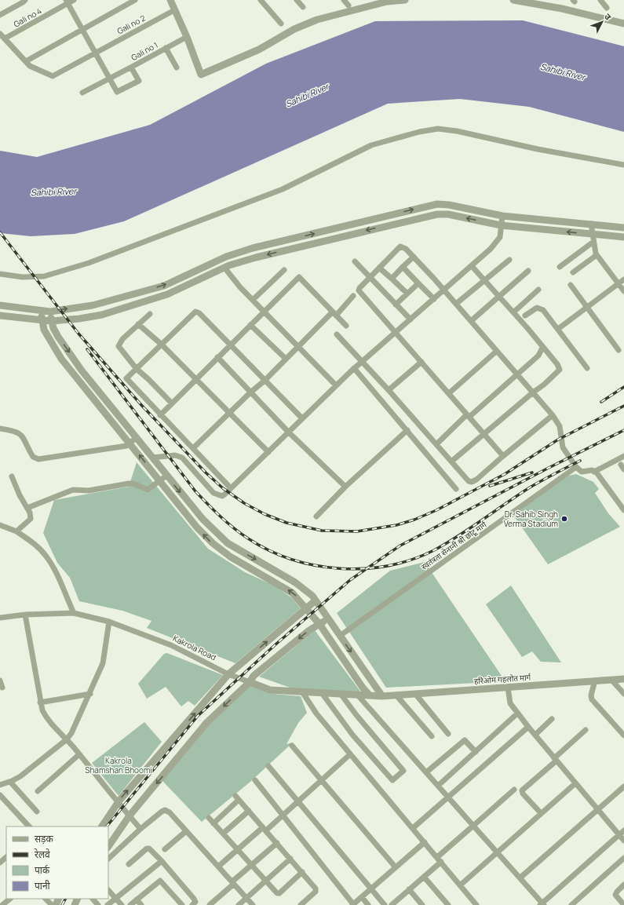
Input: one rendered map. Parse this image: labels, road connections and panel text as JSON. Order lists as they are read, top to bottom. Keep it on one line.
{"streets":{"street":["Gali no 4","Gali no 2","Gali no 1","स्वतंत्रता सेनानी श्री छोटू मार्ग","Kakrola Road","हरिओम गहलोत मार्ग"]},"crossings":[["Kakrola Road","हरिओम गहलोत मार्ग"]],"water":["Sahibi River"],"parks":["Kakrola Shamshan Bhoomi"],"places":["Dr. Sahib Singh Verma Stadium"],"legend":["सड़क","रेलवे","पार्क","पानी"],"north":"top right"}
